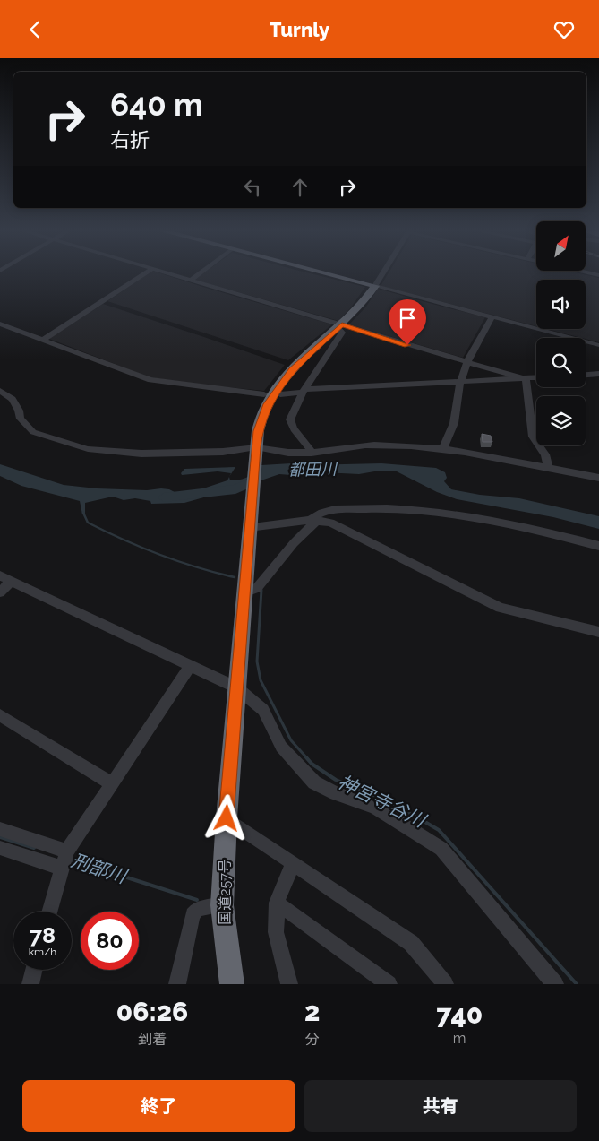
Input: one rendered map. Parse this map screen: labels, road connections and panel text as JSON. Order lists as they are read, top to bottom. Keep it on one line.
{"streets":{"highway":["国道257号"]},"water":["都田川","神宮寺谷川","刑部川"],"north":"top right","page":{"header":"Turnly","turn":["640 m","右折"],"speed":"78 km/h","limit":"80","eta":["06:26","到着","2","分","740","m"],"buttons":["終了","共有"]}}
